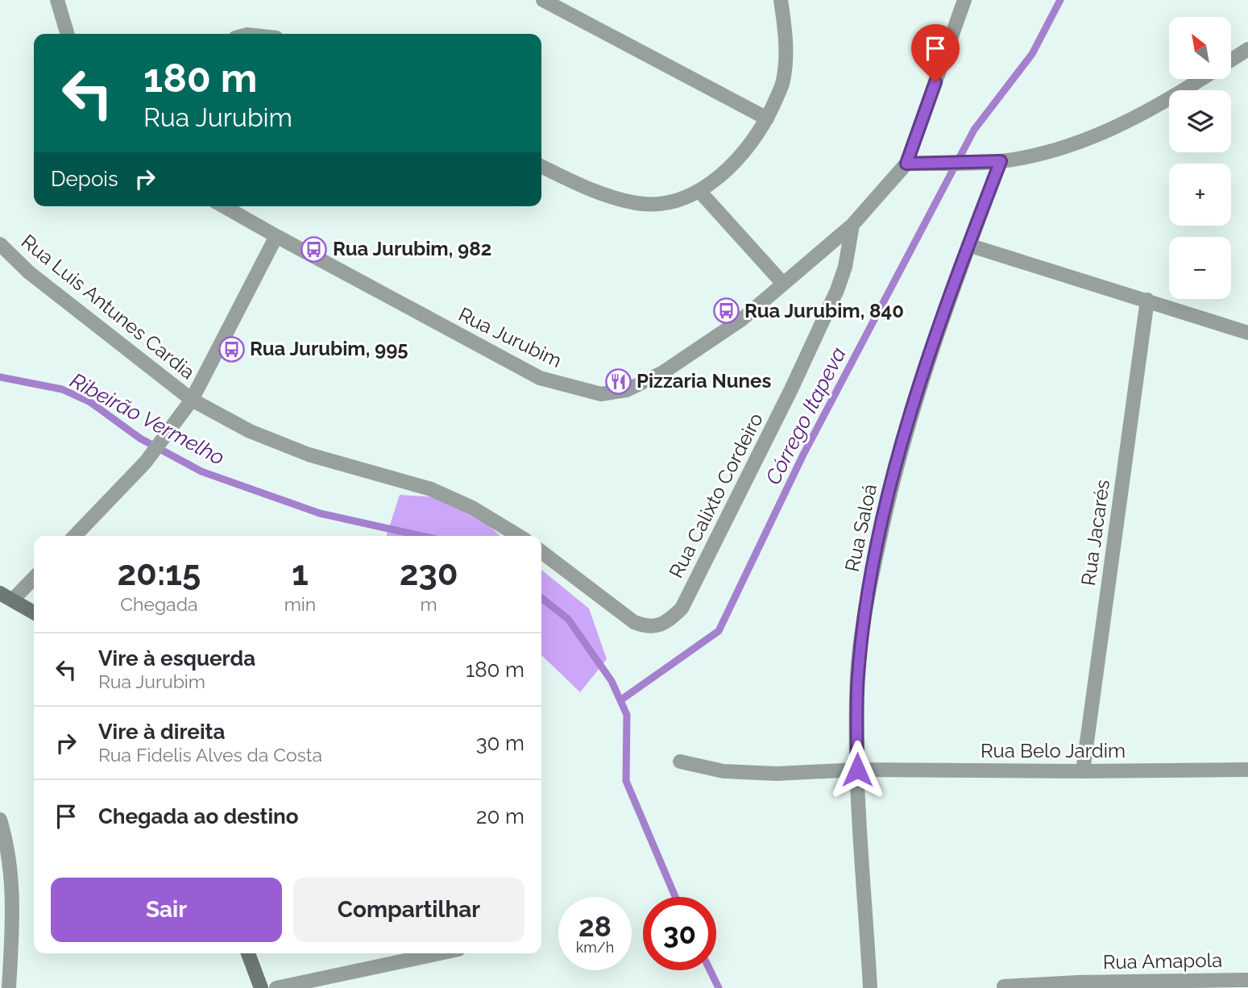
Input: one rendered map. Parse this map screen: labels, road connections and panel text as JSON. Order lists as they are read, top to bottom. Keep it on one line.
{"streets":{"street":["Rua Luis Antunes Cardia","Rua Jurubim","Rua Calixto Cordeiro","Rua Saloá","Rua Jacarés","Rua Belo Jardim","Rua Amapola"]},"crossings":[["Rua Jurubim","Rua Calixto Cordeiro"],["Rua Saloá","Rua Belo Jardim"],["Rua Jacarés","Rua Belo Jardim"]],"water":["Córrego Itapeva","Ribeirão Vermelho"],"places":{"bus stop":["Rua Jurubim, 982","Rua Jurubim, 840","Rua Jurubim, 995"],"restaurant":["Pizzaria Nunes"]},"north":"top left","page":{"map_buttons":["+","−"],"turn":["180 m","Rua Jurubim"],"then":"Depois","eta":["20:15","Chegada","1","min","230","m"],"list":[{"name":"Vire à esquerda","note":"Rua Jurubim","value":"180 m"},{"name":"Vire à direita","note":"Rua Fidelis Alves da Costa","value":"30 m"},{"name":"Chegada ao destino","value":"20 m"}],"buttons":["Sair","Compartilhar"],"speed":"28 km/h","limit":"30"}}
